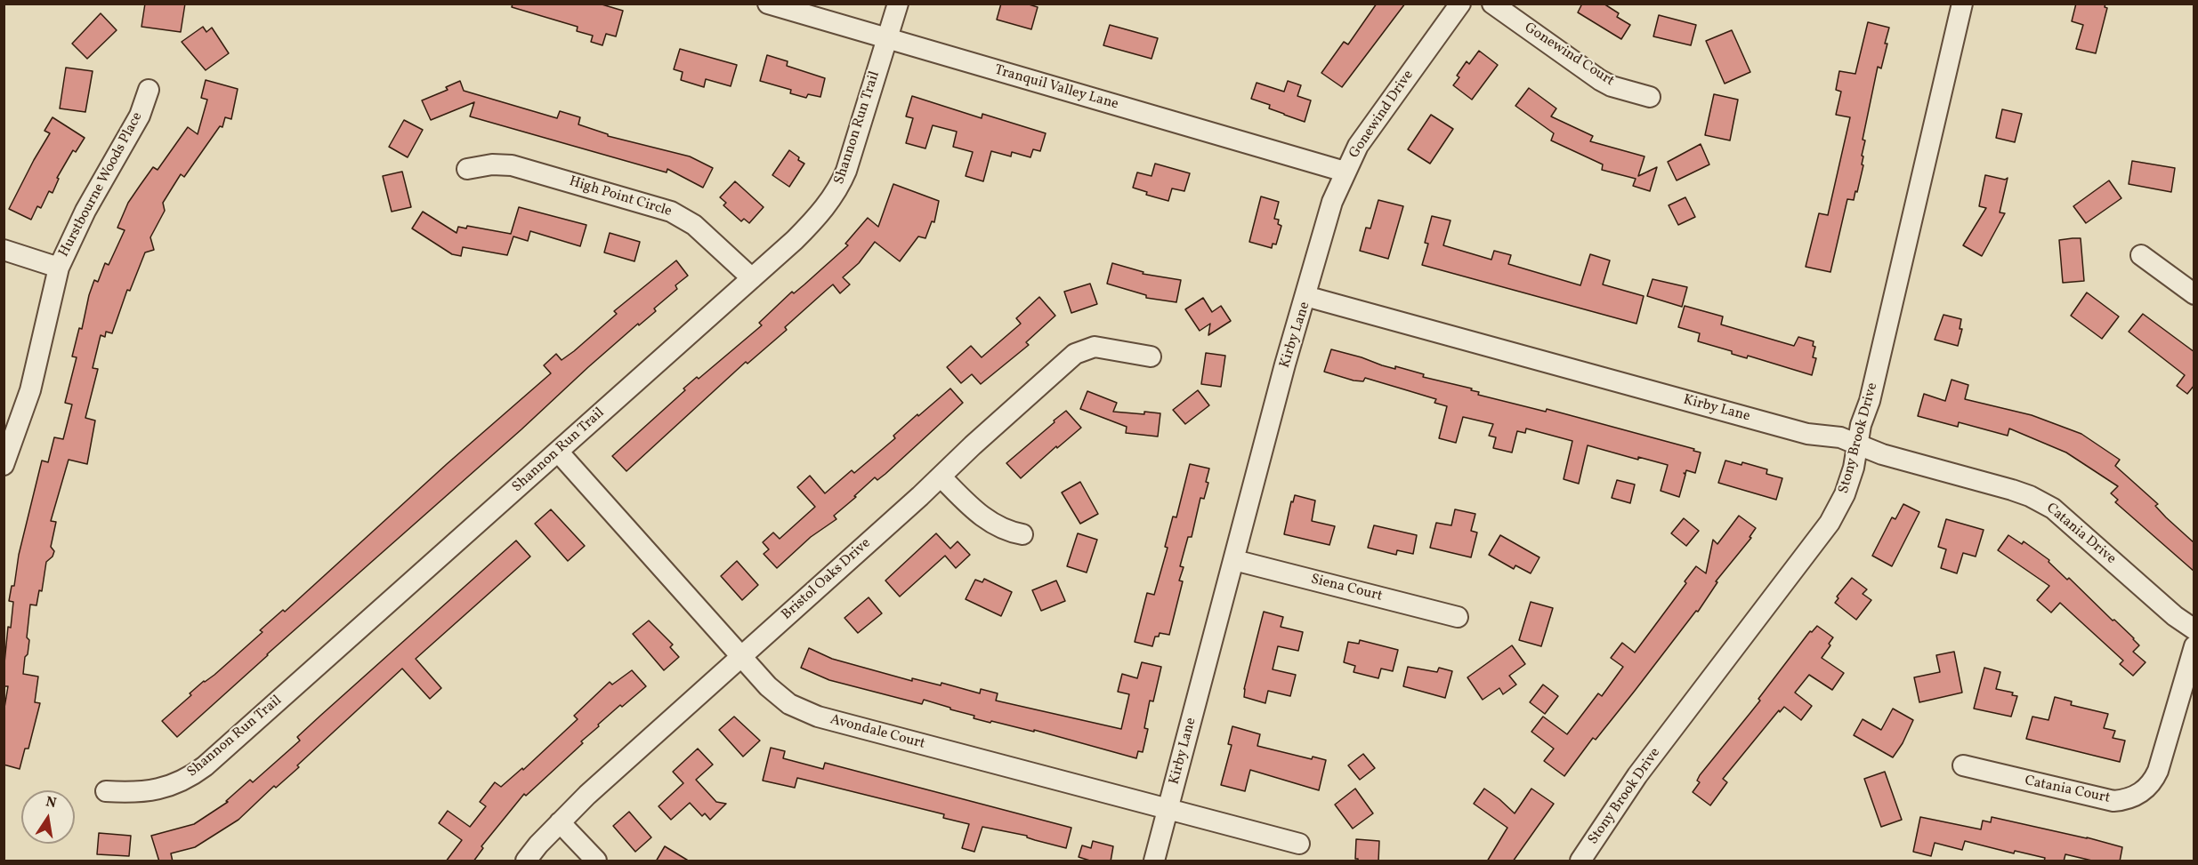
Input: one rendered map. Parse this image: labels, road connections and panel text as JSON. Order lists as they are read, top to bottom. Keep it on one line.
{"streets":{"street":["Gonewind Court","Tranquil Valley Lane","Gonewind Drive","Shannon Run Trail","Hurstbourne Woods Place","High Point Circle","Kirby Lane","Stony Brook Drive","Catania Drive","Bristol Oaks Drive","Siena Court","Avondale Court","Catania Court"]},"crossings":[["Tranquil Valley Lane","Gonewind Drive"],["Tranquil Valley Lane","Shannon Run Trail"],["Gonewind Drive","Kirby Lane"],["Shannon Run Trail","High Point Circle"],["Shannon Run Trail","Avondale Court"],["Kirby Lane","Stony Brook Drive"],["Kirby Lane","Catania Drive"],["Kirby Lane","Siena Court"],["Kirby Lane","Avondale Court"],["Stony Brook Drive","Catania Drive"],["Bristol Oaks Drive","Avondale Court"]],"north":"top"}
